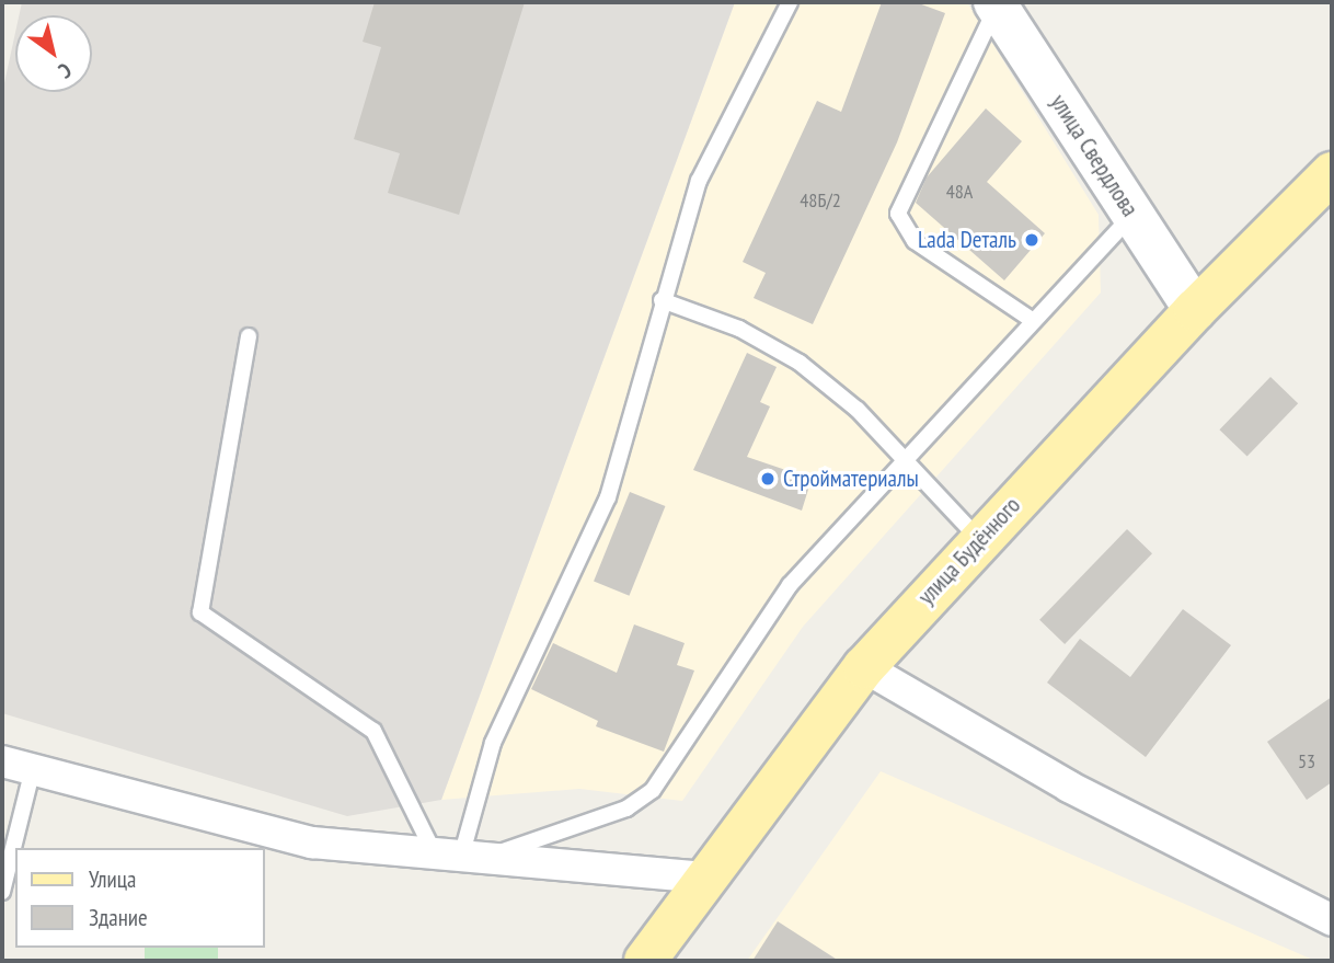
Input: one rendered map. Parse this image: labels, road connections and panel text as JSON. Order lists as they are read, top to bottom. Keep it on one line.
{"streets":{"main road":["улица Будённого"],"street":["улица Свердлова"]},"crossings":[["улица Свердлова","улица Будённого"]],"places":["Lada Dеталь","Стройматериалы"],"house_numbers":["48А","48Б/2","53"],"legend":["Улица","Здание"],"north":"bottom right"}
